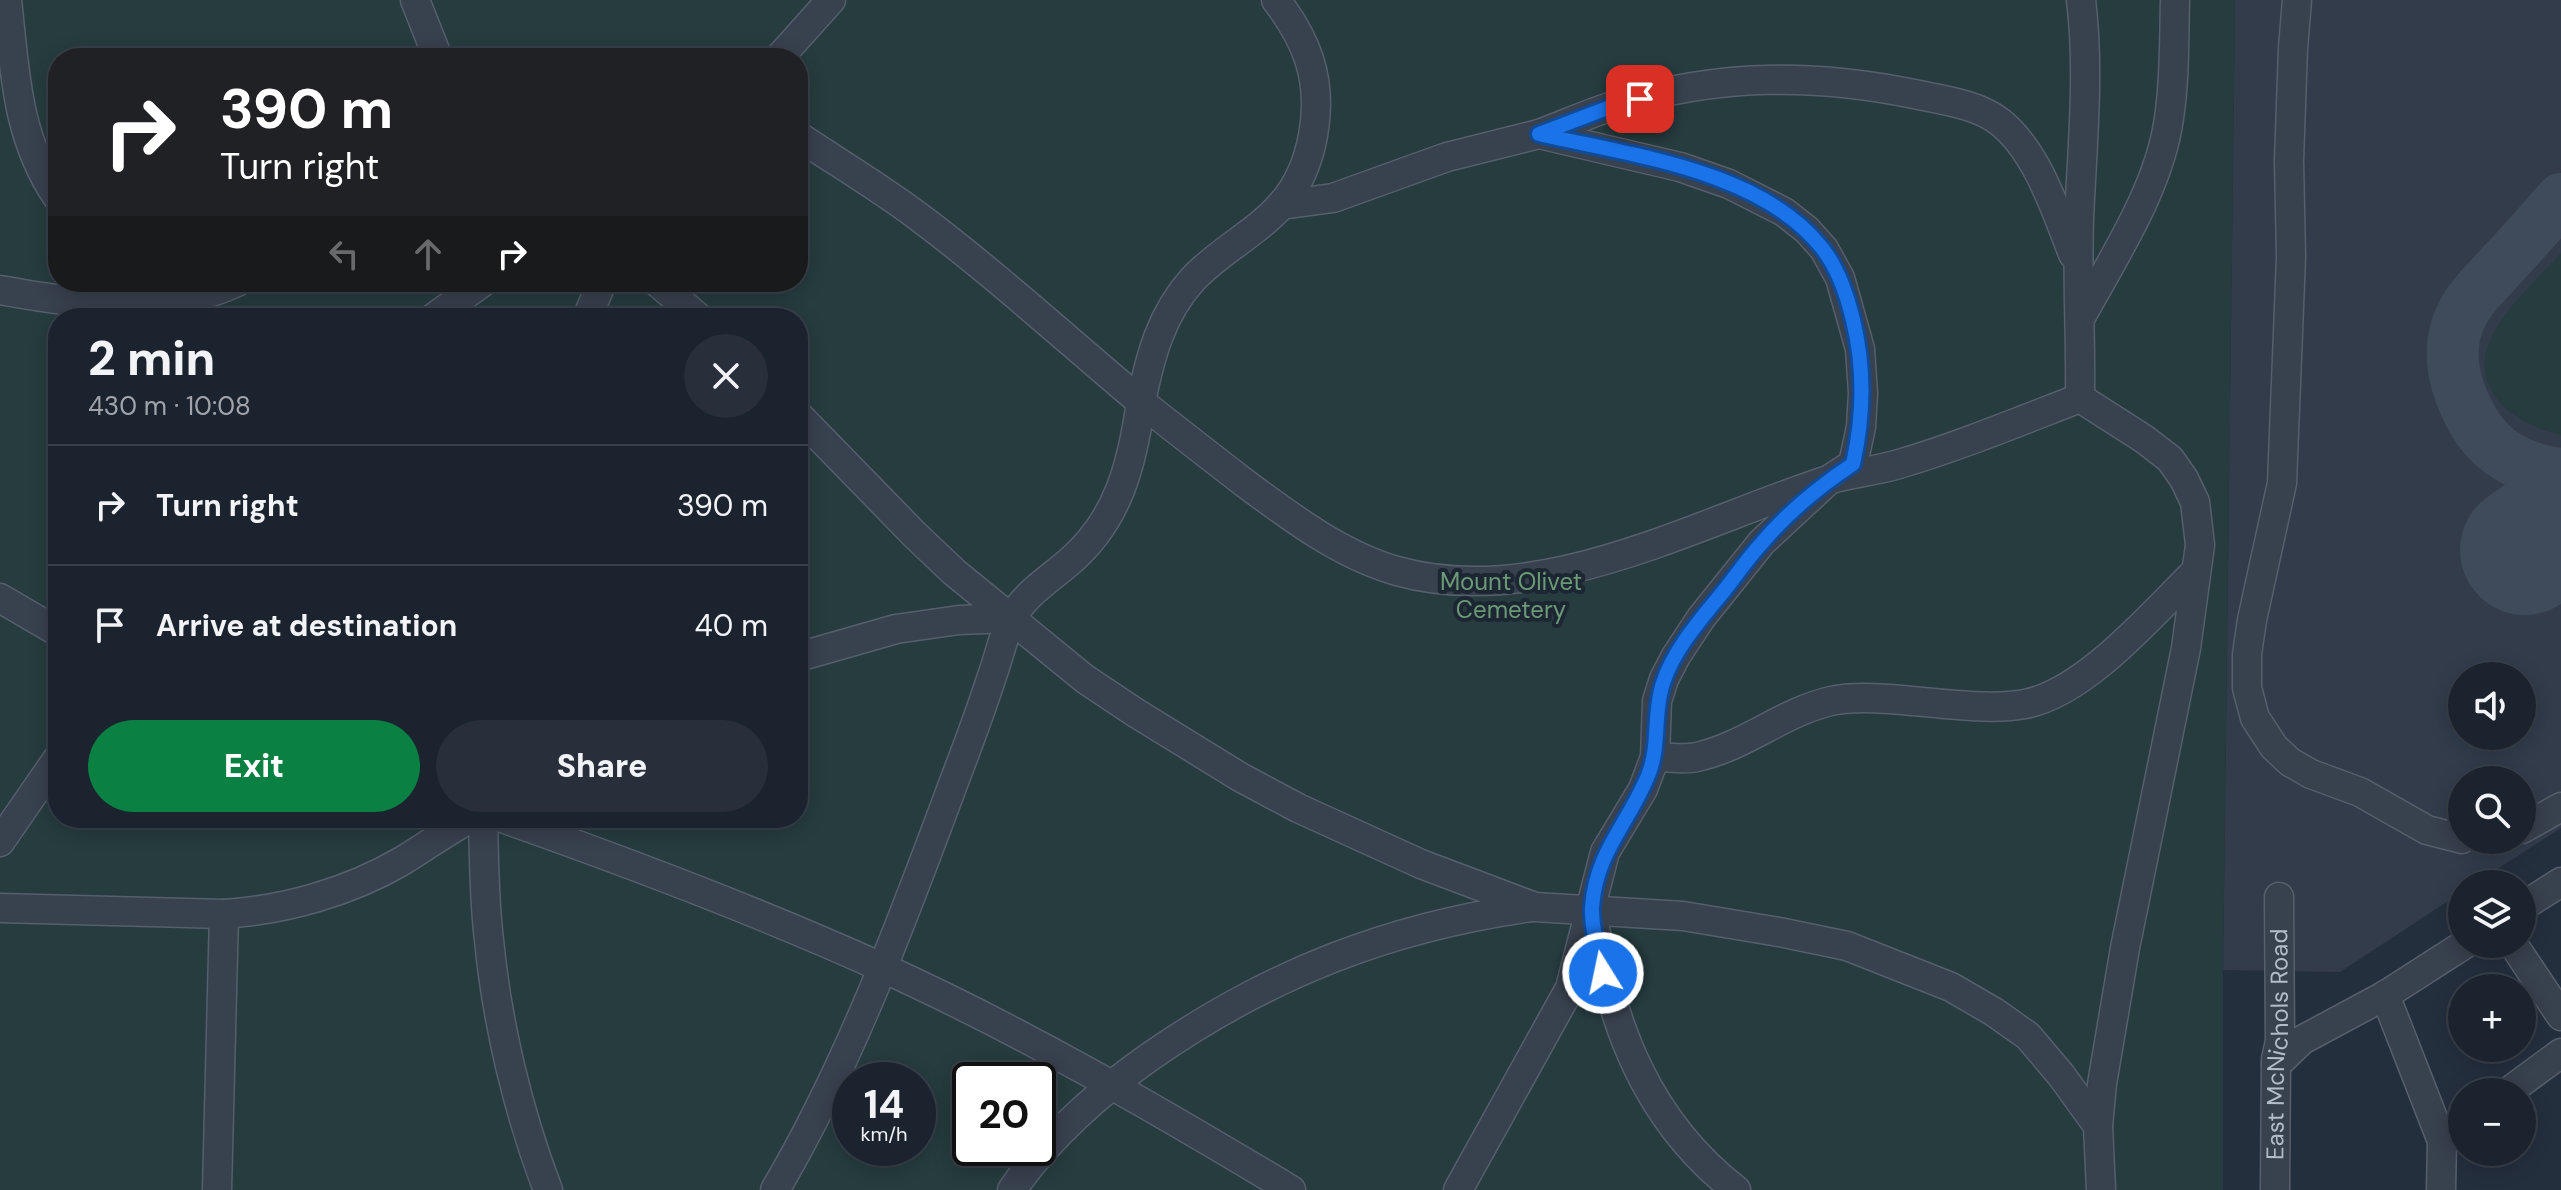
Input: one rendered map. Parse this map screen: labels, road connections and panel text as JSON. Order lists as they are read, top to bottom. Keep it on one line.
{"streets":{"street":["East McNichols Road"]},"parks":["Mount Olivet Cemetery"],"page":{"turn":["390 m","Turn right"],"heading":["2 min","430 m · 10:08"],"list":[{"name":"Turn right","value":"390 m"},{"name":"Arrive at destination","value":"40 m"}],"map_buttons":["+","−"],"buttons":["Exit","Share"],"speed":"14 km/h","limit":"20"}}
